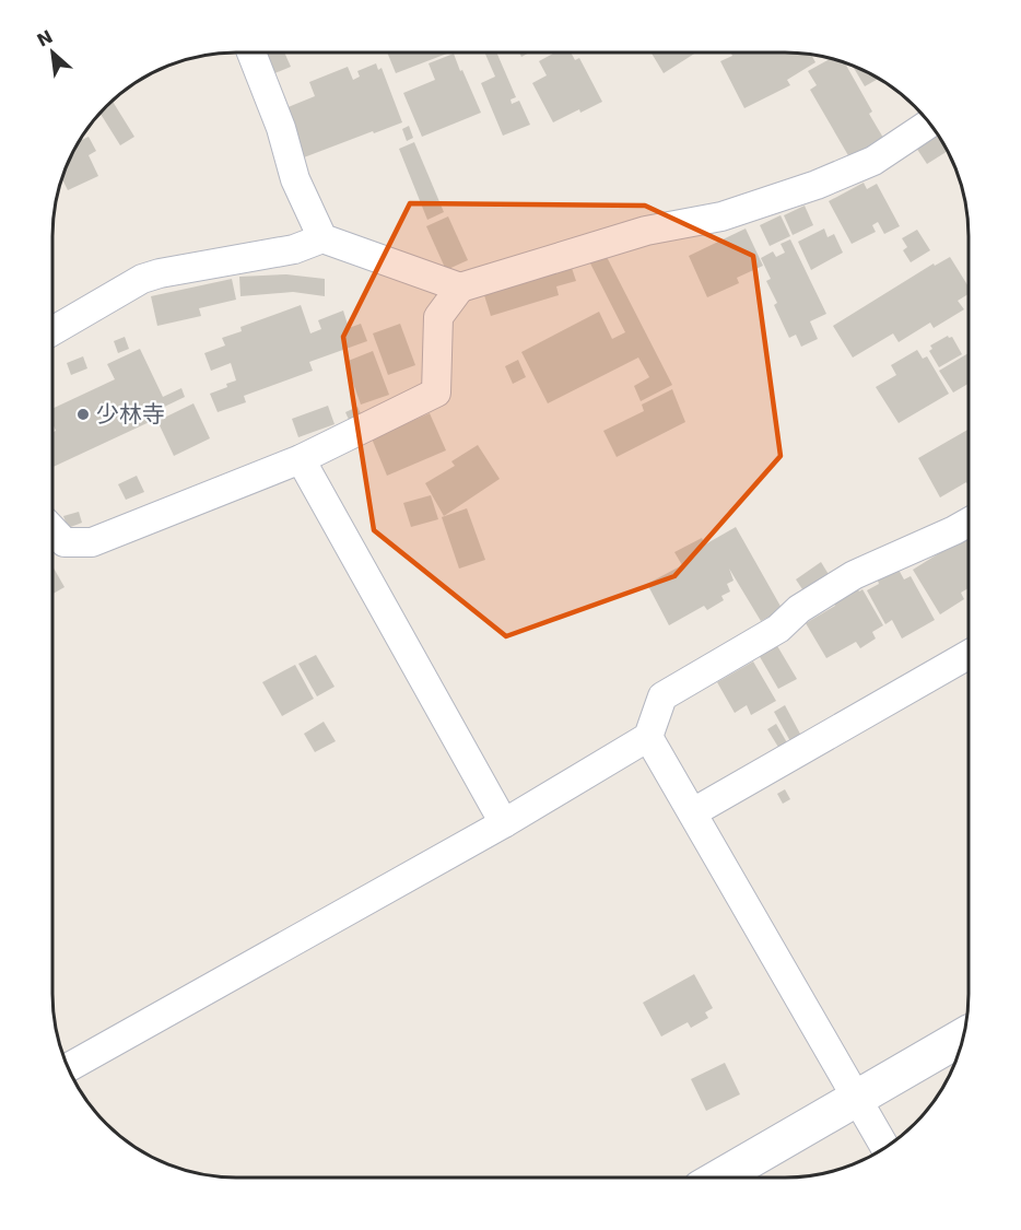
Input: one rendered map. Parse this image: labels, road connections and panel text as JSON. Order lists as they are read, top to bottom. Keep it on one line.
{"places":["少林寺"],"north":"top left"}
